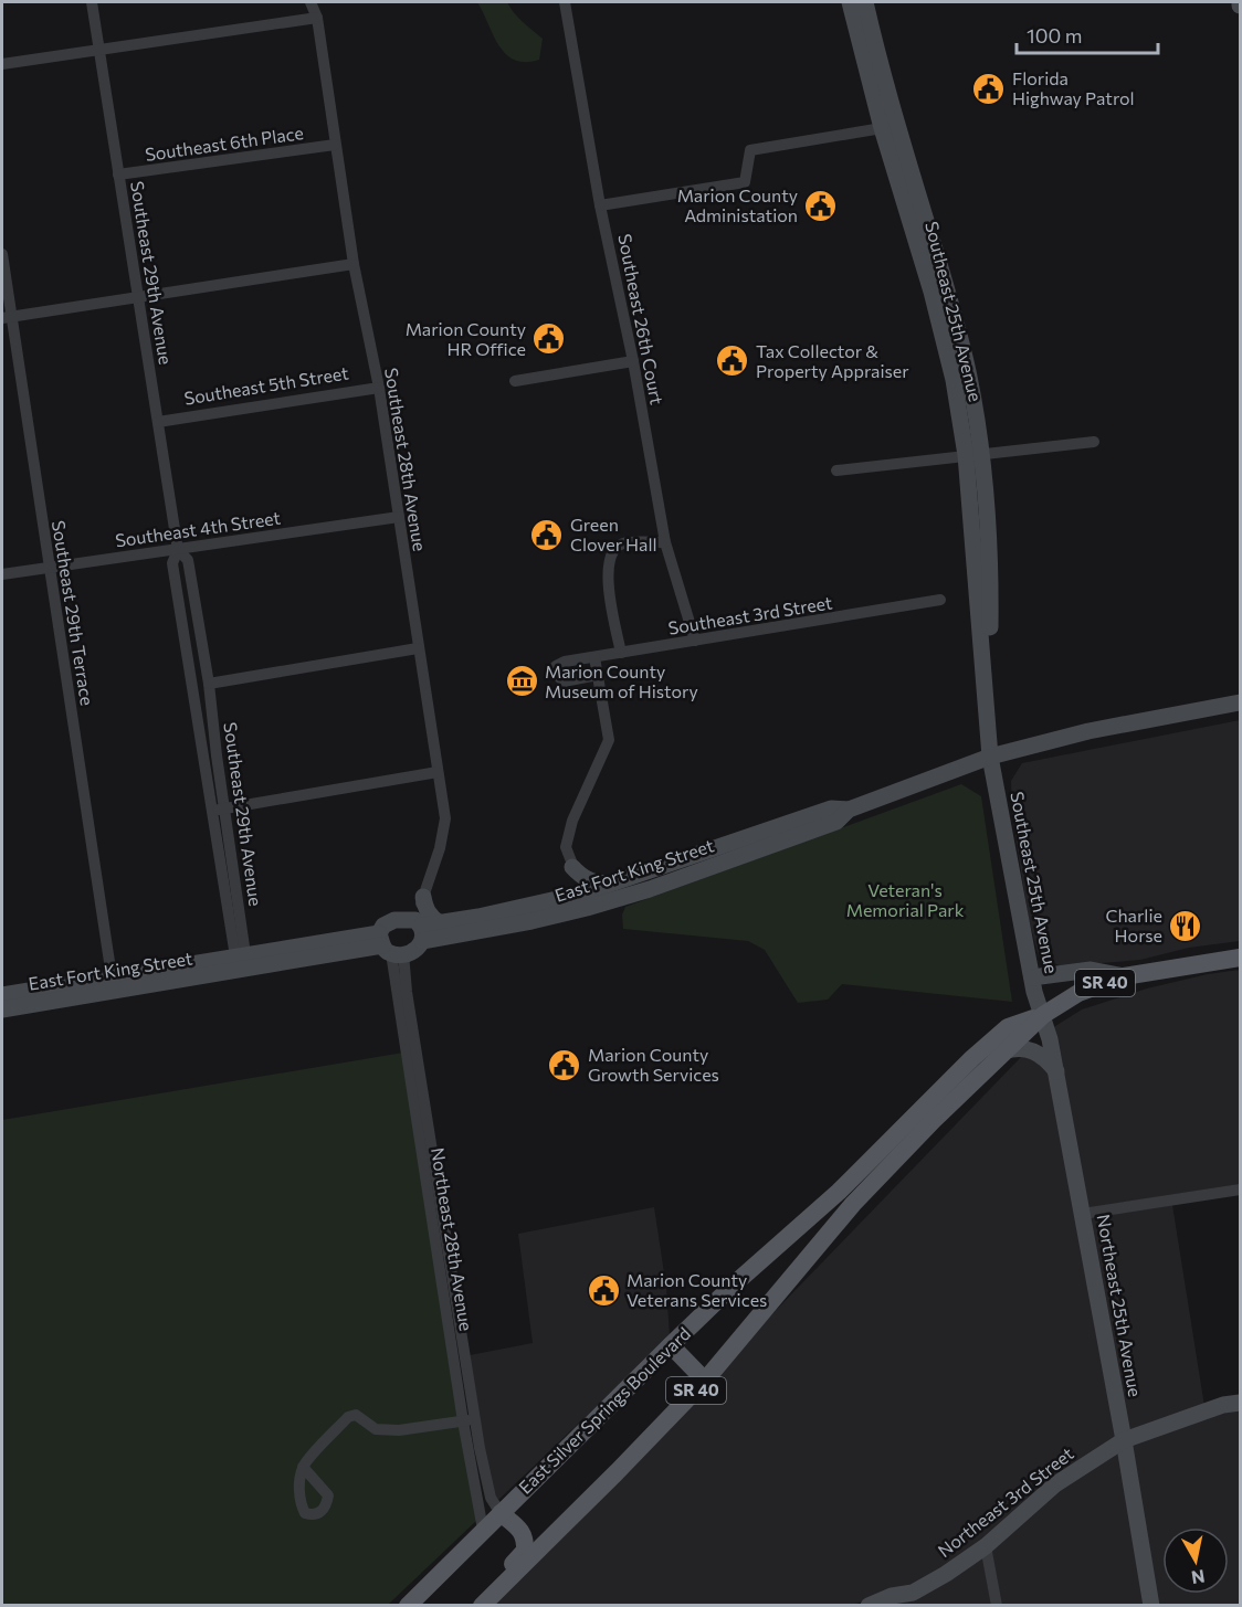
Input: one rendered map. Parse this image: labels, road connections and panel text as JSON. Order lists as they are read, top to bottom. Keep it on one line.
{"streets":{"main road":["SR 40","East Silver Springs Boulevard"],"street":["Southeast 6th Place","Southeast 29th Avenue","Southeast 25th Avenue","Southeast 26th Court","Southeast 5th Street","Southeast 28th Avenue","Southeast 4th Street","Southeast 29th Terrace","Southeast 3rd Street","East Fort King Street","Northeast 28th Avenue","Northeast 25th Avenue","Northeast 3rd Street"]},"crossings":[["Southeast 6th Place","Southeast 29th Avenue"],["Southeast 6th Place","Southeast 28th Avenue"],["Southeast 29th Avenue","Southeast 5th Street"],["Southeast 29th Avenue","Southeast 4th Street"],["Southeast 29th Avenue","East Fort King Street"],["Southeast 25th Avenue","East Fort King Street"],["Southeast 25th Avenue","Northeast 25th Avenue"],["Southeast 25th Avenue","East Silver Springs Boulevard"],["Southeast 26th Court","Southeast 3rd Street"],["Southeast 5th Street","Southeast 28th Avenue"],["Southeast 28th Avenue","Southeast 4th Street"],["Southeast 28th Avenue","East Fort King Street"],["Southeast 4th Street","Southeast 29th Terrace"],["Southeast 29th Terrace","East Fort King Street"],["East Fort King Street","Northeast 28th Avenue"],["Northeast 28th Avenue","East Silver Springs Boulevard"],["Northeast 25th Avenue","East Silver Springs Boulevard"],["Northeast 25th Avenue","Northeast 3rd Street"]],"parks":["Veteran's Memorial Park"],"places":{"public building":["Florida Highway Patrol","Marion County Administation","Marion County HR Office","Tax Collector & Property Appraiser","Green Clover Hall","Marion County Growth Services","Marion County Veterans Services"],"museum":["Marion County Museum of History"],"restaurant":["Charlie Horse"]},"scale_bar":"100 m","north":"bottom"}
